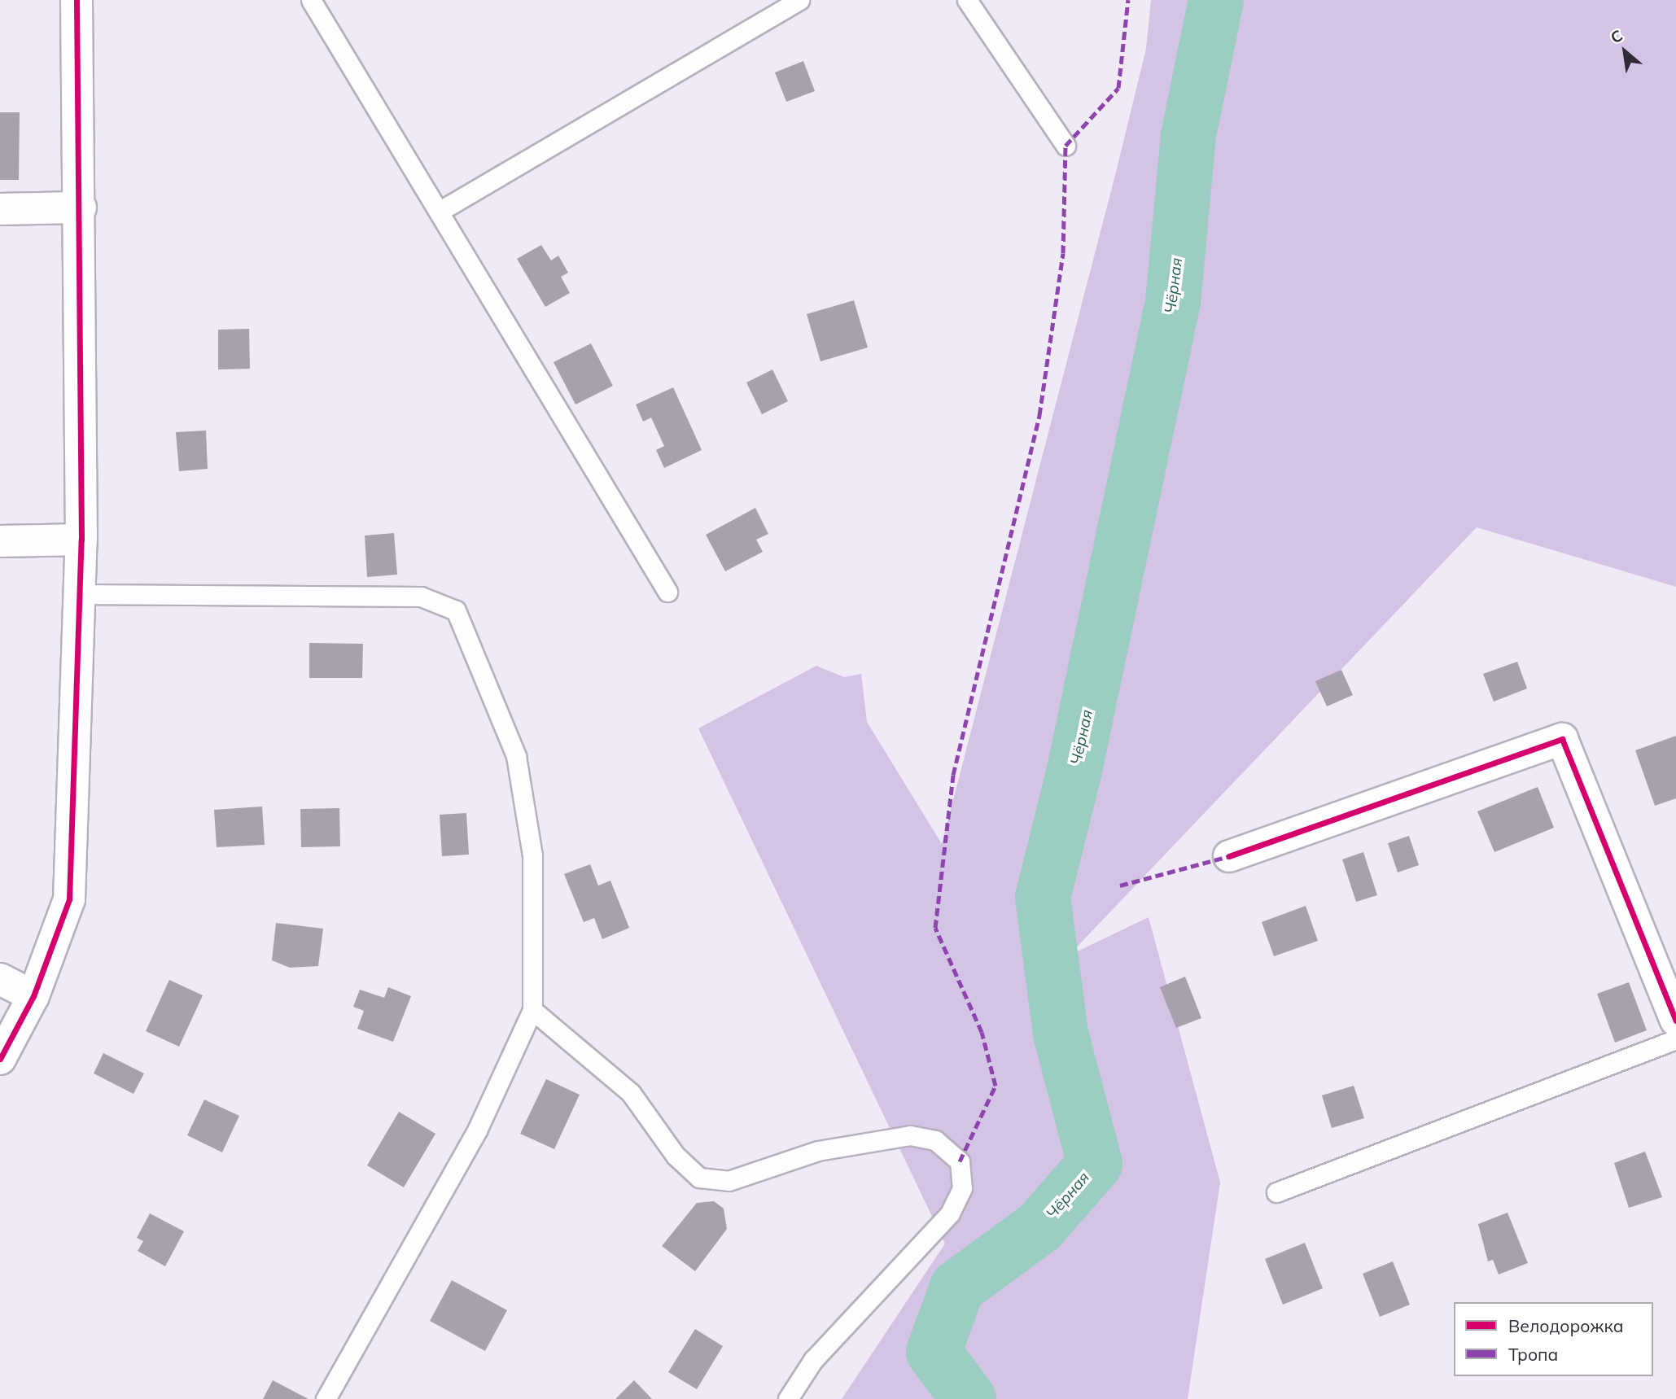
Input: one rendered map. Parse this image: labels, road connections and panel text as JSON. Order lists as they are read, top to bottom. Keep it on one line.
{"water":["Чёрная"],"legend":["Велодорожка","Тропа"],"north":"top left"}
